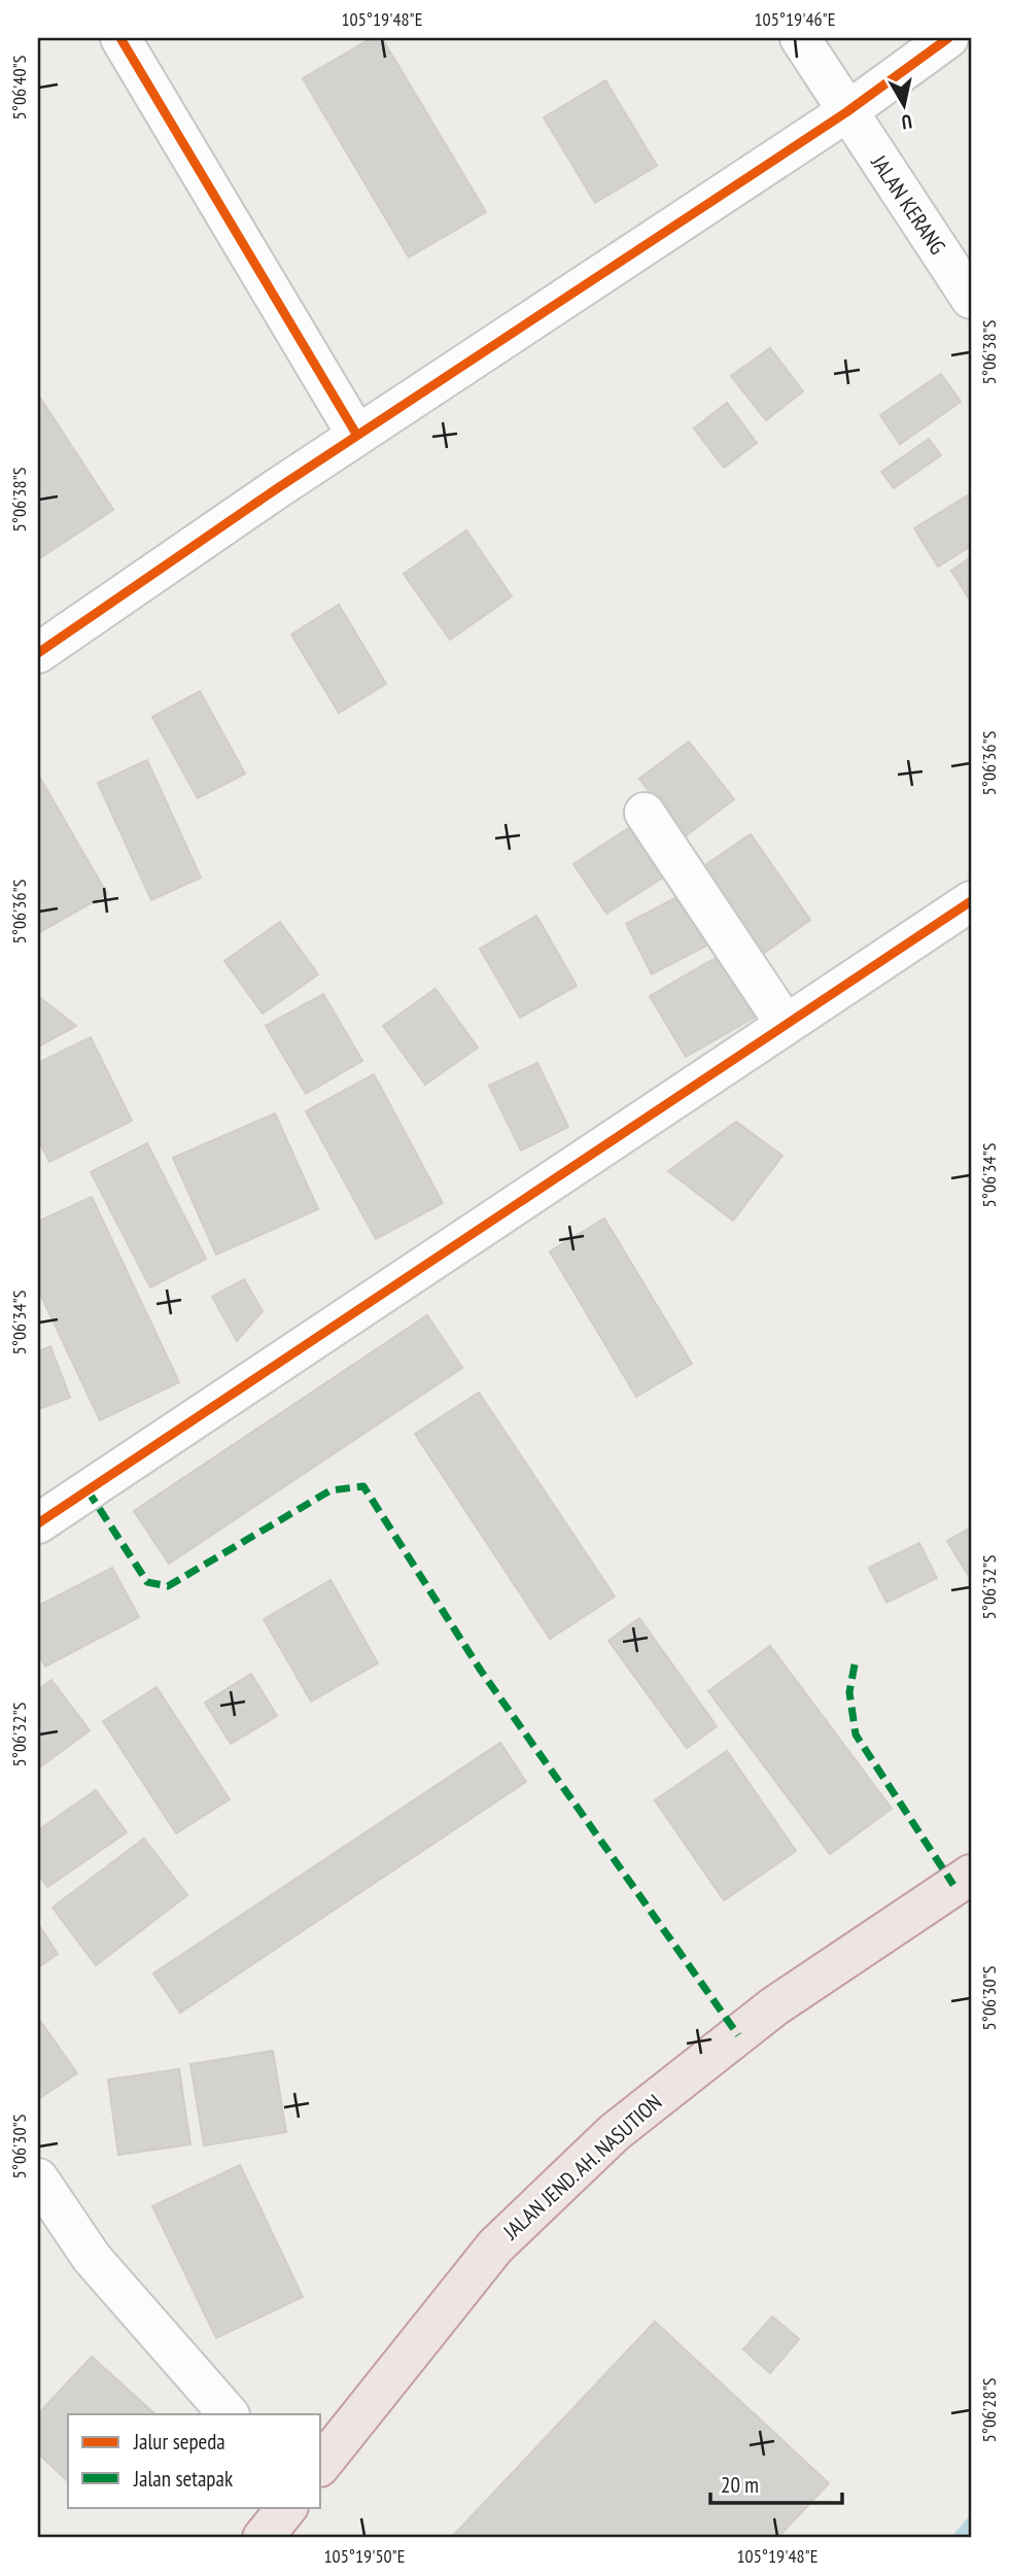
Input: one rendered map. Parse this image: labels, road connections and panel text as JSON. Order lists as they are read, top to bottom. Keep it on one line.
{"streets":{"highway":["JALAN JEND. AH. NASUTION"],"street":["JALAN KERANG"]},"legend":["Jalur sepeda","Jalan setapak"],"scale_bar":"20 m","north":"bottom","coordinates":["105°19'48\"E","105°19'46\"E","5°06'40\"S","5°06'38\"S","5°06'36\"S","5°06'34\"S","5°06'32\"S","5°06'30\"S","5°06'28\"S","105°19'50\"E"]}
